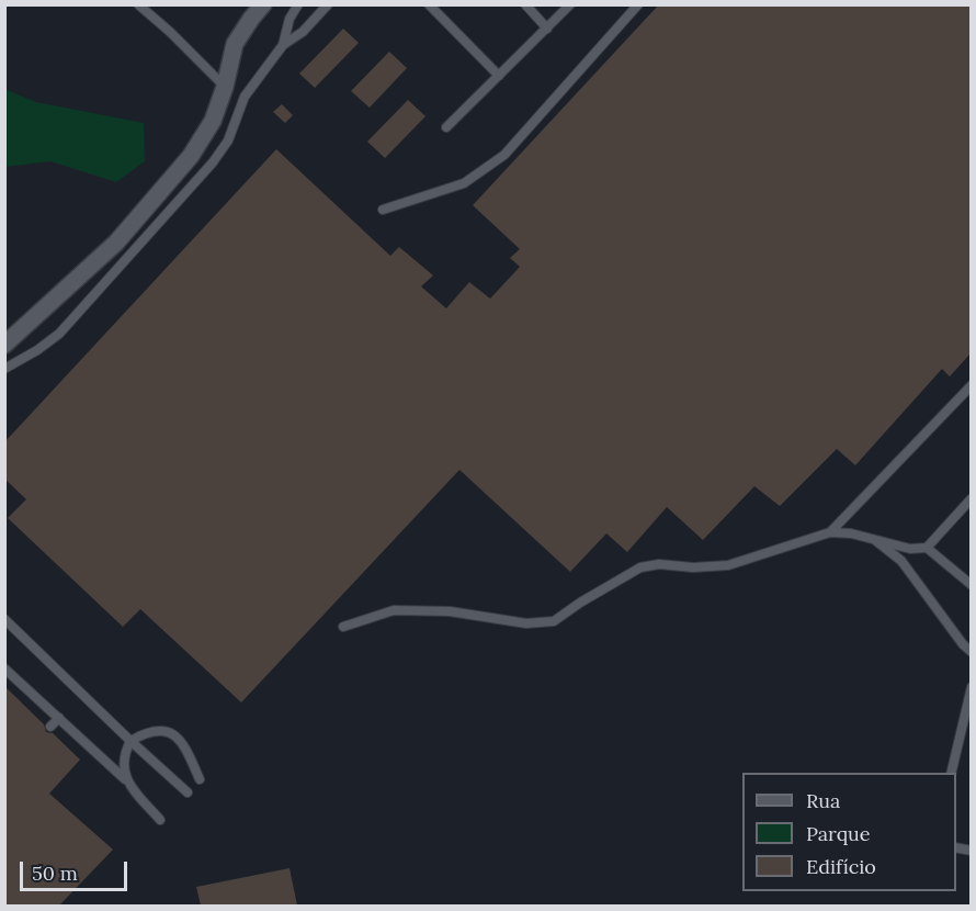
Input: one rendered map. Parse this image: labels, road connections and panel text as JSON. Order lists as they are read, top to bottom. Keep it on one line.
{"legend":["Rua","Parque","Edifício"],"scale_bar":"50 m"}
